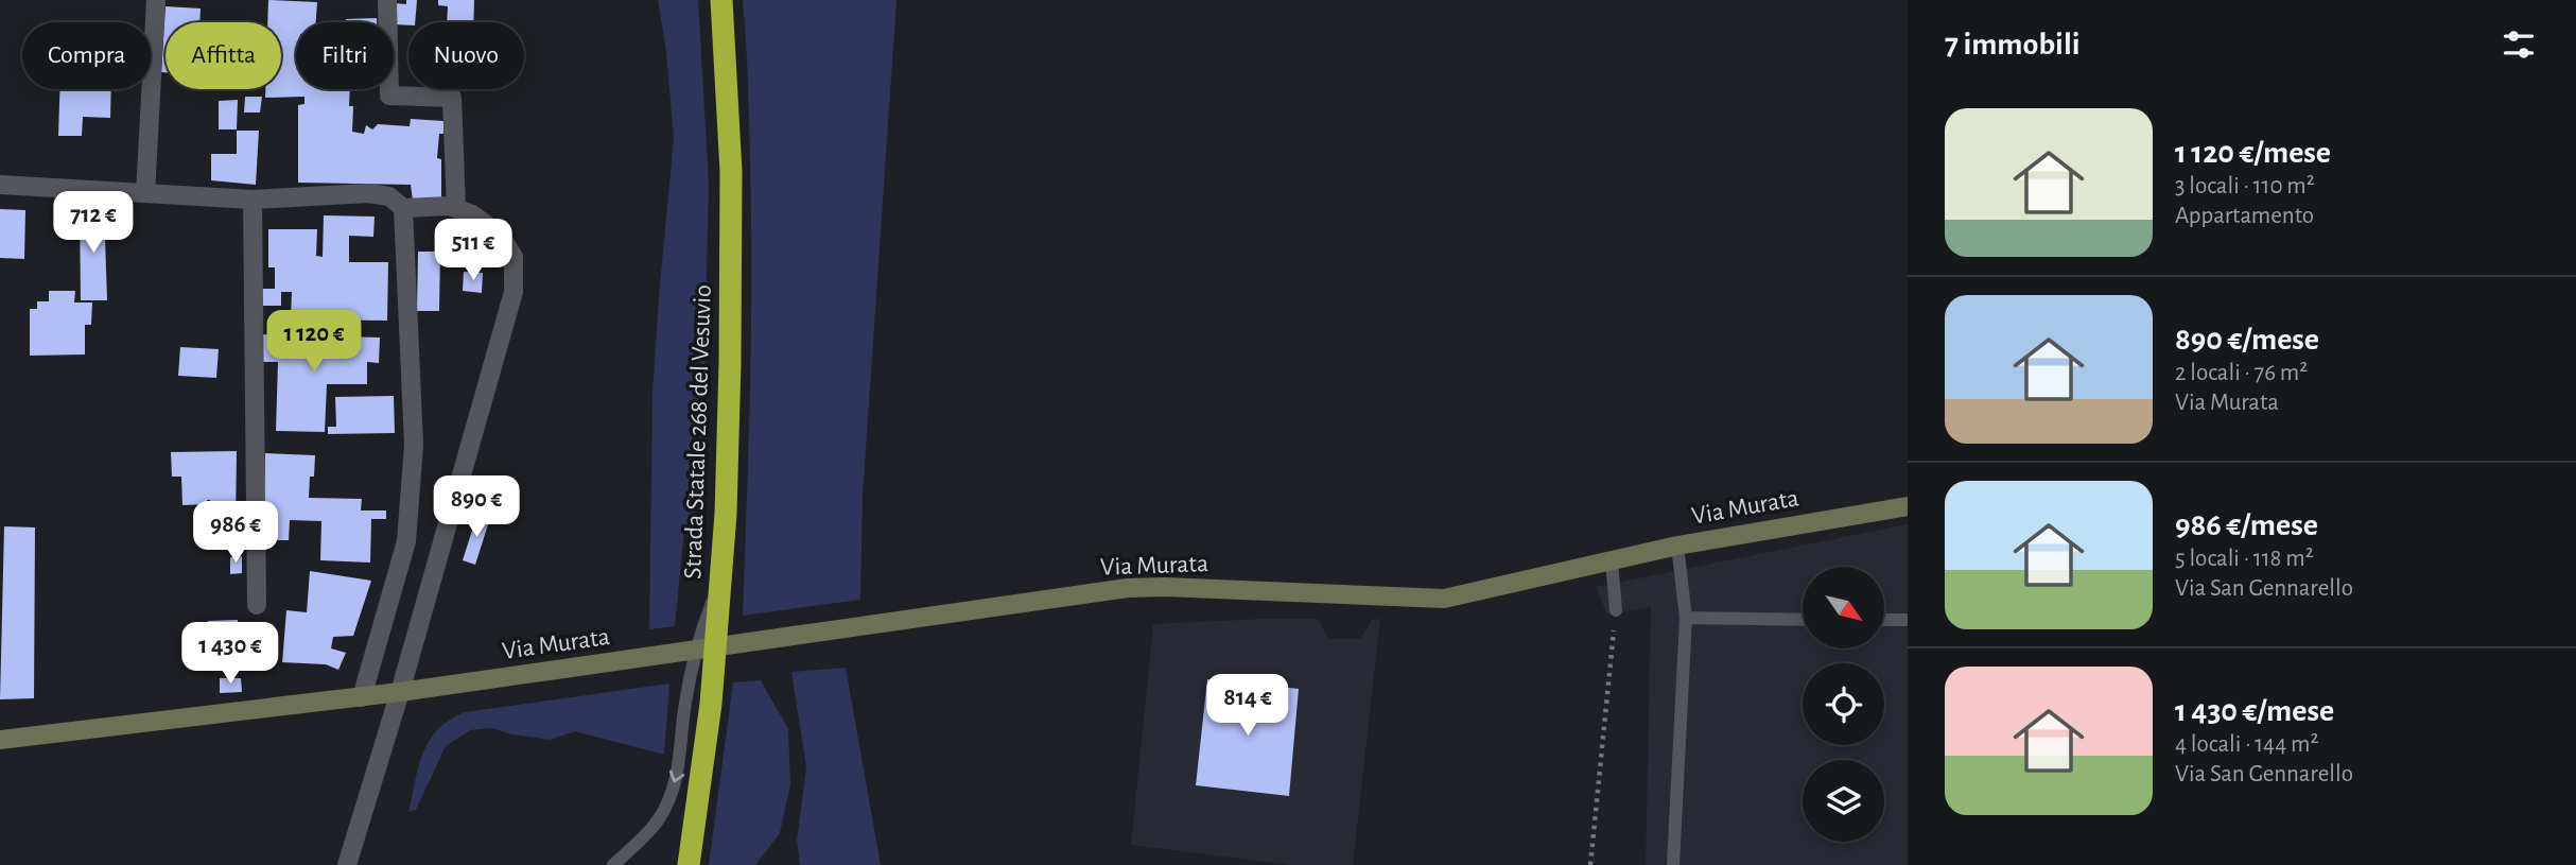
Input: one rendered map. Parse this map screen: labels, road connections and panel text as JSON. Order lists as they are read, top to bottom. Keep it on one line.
{"streets":{"highway":["Strada Statale 268 del Vesuvio"],"street":["Via Murata"]},"north":"bottom right","page":{"heading":"7 immobili","chip":["Compra","Affitta","Filtri","Nuovo"],"list":[{"name":"1 120 €/mese","note":"3 locali · 110 m² · Appartamento"},{"name":"890 €/mese","note":"2 locali · 76 m² · Via Murata"},{"name":"986 €/mese","note":"5 locali · 118 m² · Via San Gennarello"},{"name":"1 430 €/mese","note":"4 locali · 144 m² · Via San Gennarello"}],"price":["712 €","511 €","1 120 €","890 €","986 €","1 430 €","814 €"]}}
